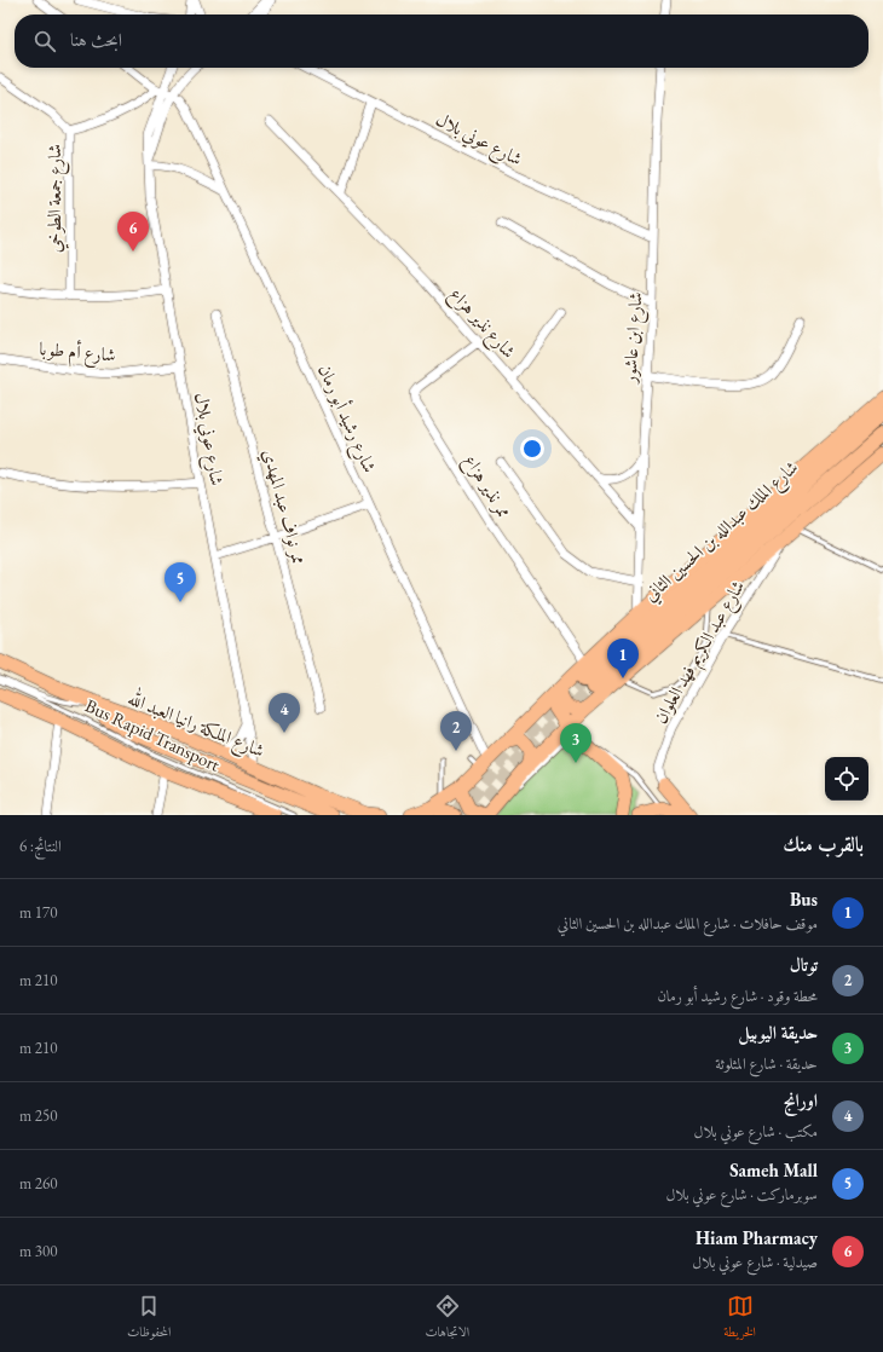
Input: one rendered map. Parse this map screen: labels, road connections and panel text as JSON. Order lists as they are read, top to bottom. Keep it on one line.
{"streets":{"highway":["شارع الملك عبدالله بن الحسين الثاني"],"main road":["شارع الملكة رانيا العبد الله"],"street":["شارع عوني بلال","شارع جمعة الطوخي","شارع نذير هزاع","شارع ابن عاشور","شارع أم طوبا","شارع رشيد أبو رمان","ممر نذير هزاع","ممر نواف عبد المهدي","شارع عبد الكريم فهد العلوان"],"lane":["Bus Rapid Transport"]},"crossings":[["شارع عوني بلال","شارع ابن عاشور"],["شارع عوني بلال","شارع أم طوبا"],["شارع عوني بلال","شارع رشيد أبو رمان"],["شارع عوني بلال","شارع الملكة رانيا العبد الله"],["شارع نذير هزاع","شارع ابن عاشور"],["شارع نذير هزاع","ممر نذير هزاع"],["ممر نذير هزاع","شارع الملك عبدالله بن الحسين الثاني"],["شارع الملكة رانيا العبد الله","Bus Rapid Transport"]],"page":{"search":"ابحث هنا","pins":["6","5","1","4","2","3"],"heading":["بالقرب منك","النتائج: 6"],"list":[{"mark":"1","name":"Bus","note":"موقف حافلات · شارع الملك عبدالله بن الحسين الثاني","value":"170 m"},{"mark":"2","name":"توتال","note":"محطة وقود · شارع رشيد أبو رمان","value":"210 m"},{"mark":"3","name":"حديقة اليوبيل","note":"حديقة · شارع المثلوثة","value":"210 m"},{"mark":"4","name":"اورانج","note":"مكتب · شارع عوني بلال","value":"250 m"},{"mark":"5","name":"Sameh Mall","note":"سوبرماركت · شارع عوني بلال","value":"260 m"},{"mark":"6","name":"Hiam Pharmacy","note":"صيدلية · شارع عوني بلال","value":"300 m"}],"nav":["الخريطة","الاتجاهات","المحفوظات"]}}
